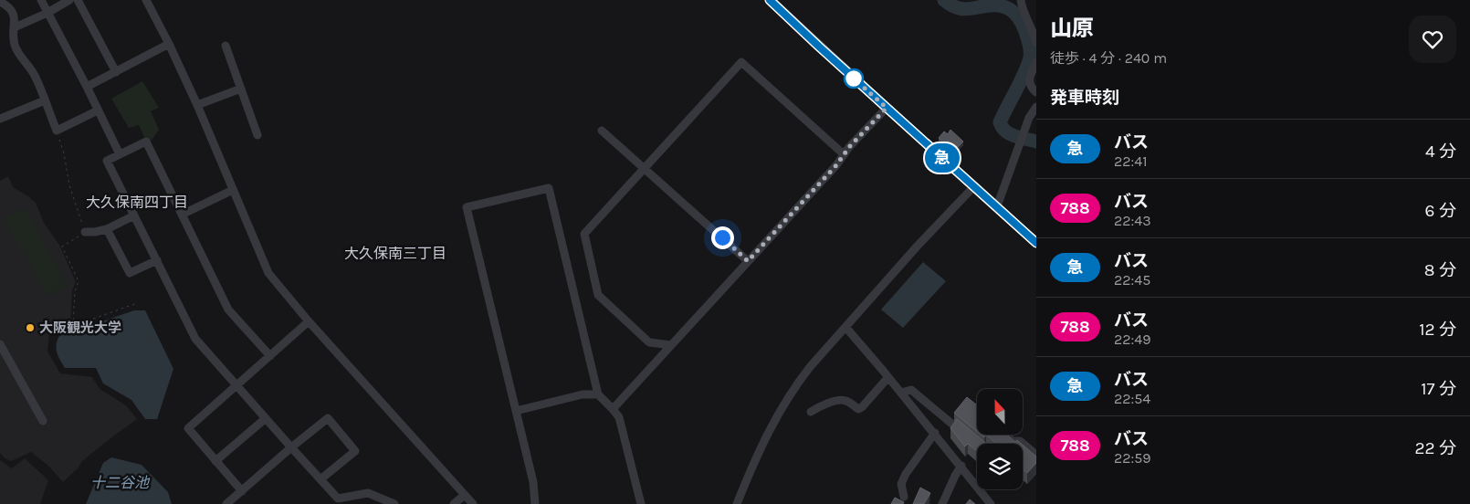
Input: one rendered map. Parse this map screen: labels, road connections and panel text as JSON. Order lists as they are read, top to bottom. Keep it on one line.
{"districts":["大久保南四丁目","大久保南三丁目"],"water":["十二谷池"],"places":["大阪観光大学"],"lines":["bus line 急"],"north":"top","page":{"on_map":"急","heading":[["山原","徒歩 · 4 分 · 240 m"],"発車時刻"],"list":[{"mark":"急","name":"バス","note":"22:41","value":"4 分"},{"mark":"788","name":"バス","note":"22:43","value":"6 分"},{"mark":"急","name":"バス","note":"22:45","value":"8 分"},{"mark":"788","name":"バス","note":"22:49","value":"12 分"},{"mark":"急","name":"バス","note":"22:54","value":"17 分"},{"mark":"788","name":"バス","note":"22:59","value":"22 分"}]}}
